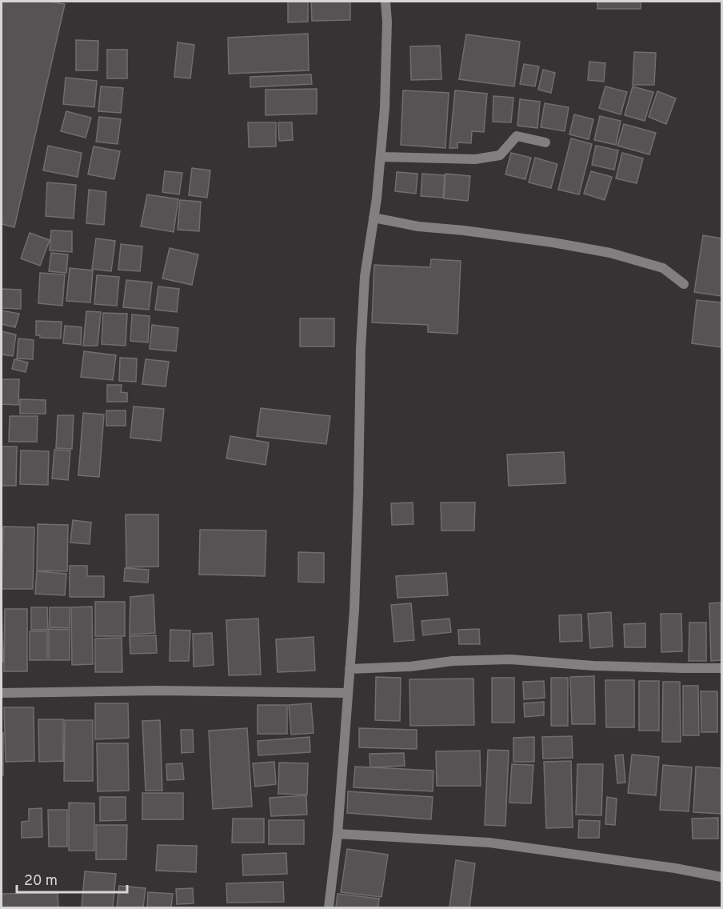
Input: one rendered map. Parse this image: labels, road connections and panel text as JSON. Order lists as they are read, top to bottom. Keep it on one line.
{"scale_bar":"20 m"}
